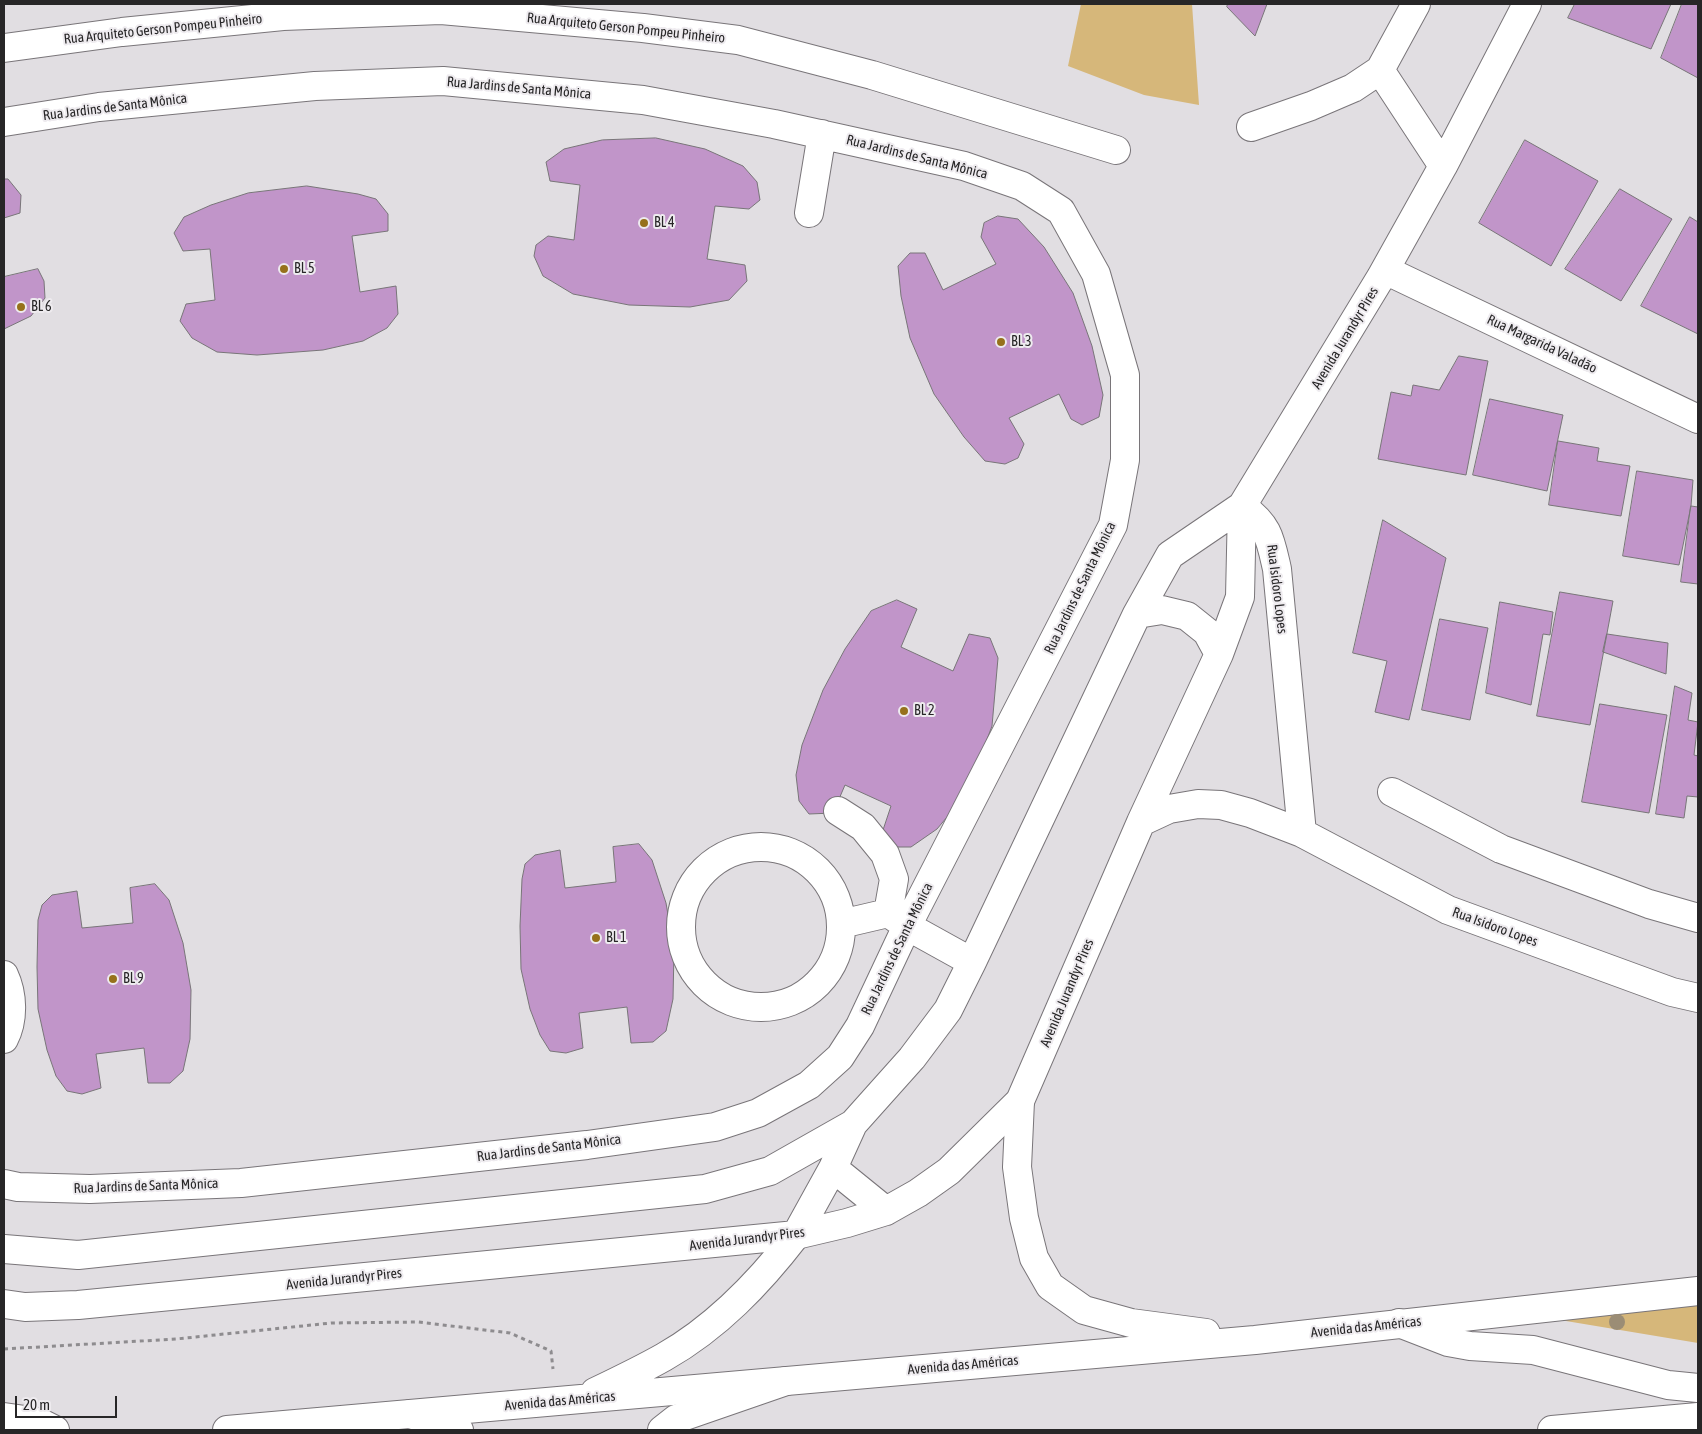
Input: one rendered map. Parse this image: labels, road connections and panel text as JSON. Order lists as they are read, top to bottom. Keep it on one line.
{"streets":{"main road":["Rua Arquiteto Gerson Pompeu Pinheiro","Rua Jardins de Santa Mônica","Avenida Jurandyr Pires","Rua Margarida Valadão","Rua Isidoro Lopes","Avenida das Américas"]},"crossings":[["Avenida Jurandyr Pires","Rua Margarida Valadão"],["Avenida Jurandyr Pires","Rua Isidoro Lopes"]],"places":["BL 4","BL 5","BL 6","BL 3","BL 2","BL 1","BL 9"],"scale_bar":"20 m"}
